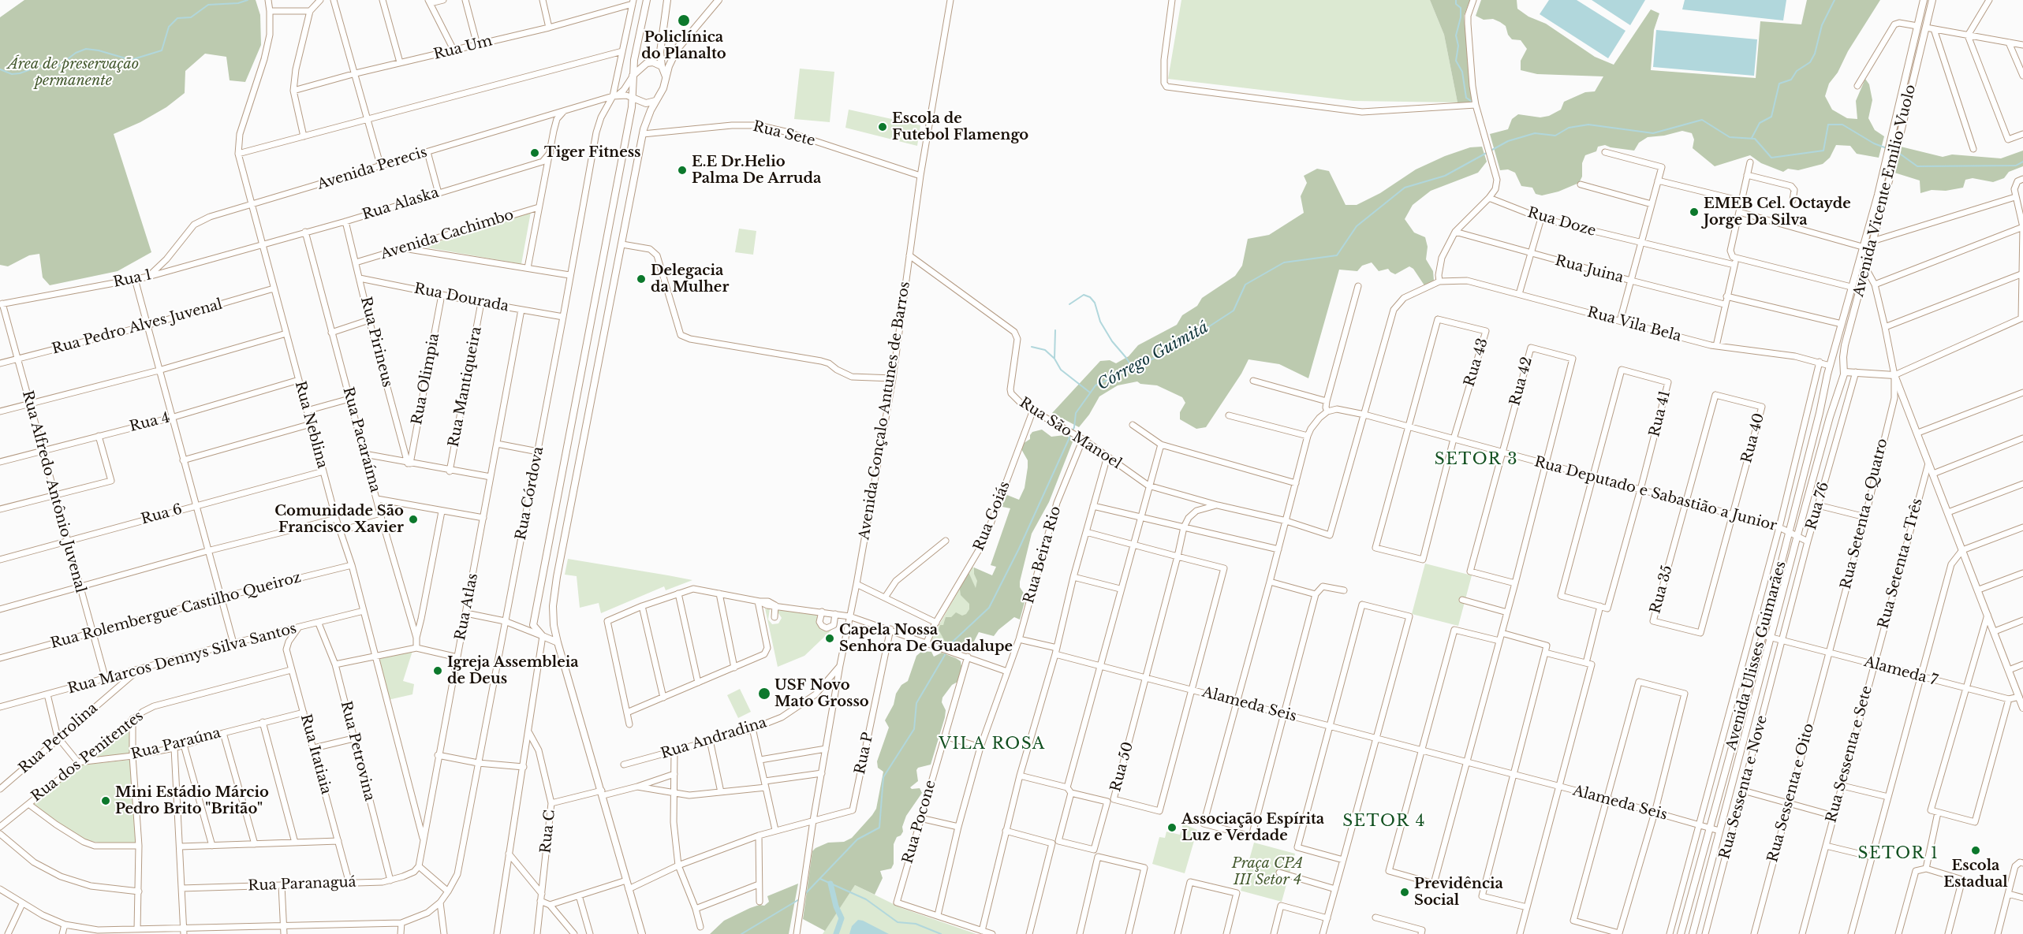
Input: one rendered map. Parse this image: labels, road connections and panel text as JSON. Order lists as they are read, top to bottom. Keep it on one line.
{"streets":{"main road":["Avenida Vicente Emilio Vuolo","Avenida Ulisses Guimarães"],"street":["Rua Um","Rua Sete","Avenida Perecis","Rua Alaska","Rua Doze","Avenida Cachimbo","Rua Juina","Rua 1","Rua Dourada","Rua Vila Bela","Rua Pedro Alves Juvenal","Rua Pirineus","Rua 43","Rua Olimpia","Rua 42","Rua Mantiqueira","Avenida Gonçalo Antunes de Barros","Rua 41","Rua 4","Rua Neblina","Rua São Manoel","Rua 40","Rua Pacaraíma","Rua Alfredo Antônio Juvenal","Rua Córdova","Rua Deputado e Sabastião a Junior","Rua 76","Rua Setenta e Quatro","Rua 6","Rua Goiás","Rua Beira Rio","Rua Setenta e Três","Rua 35","Rua Atlas","Rua Rolembergue Castilho Queiroz","Rua Marcos Dennys Silva Santos","Alameda 7","Alameda Seis","Rua Petrolina","Rua Andradina","Rua Paraúna","Rua Petrovina","Rua P","Rua Itatiaia","Rua Sessenta e Sete","Rua dos Penitentes","Rua 50","Rua Sessenta e Nove","Rua Sessenta e Oito","Rua Pocone","Rua C","Rua Paranaguá"]},"crossings":[["Rua Sete","Avenida Gonçalo Antunes de Barros"],["Avenida Perecis","Rua 1"],["Avenida Perecis","Rua Neblina"],["Avenida Perecis","Rua Córdova"],["Avenida Vicente Emilio Vuolo","Rua Vila Bela"],["Avenida Vicente Emilio Vuolo","Rua Setenta e Quatro"],["Avenida Vicente Emilio Vuolo","Avenida Ulisses Guimarães"],["Rua Alaska","Rua 1"],["Rua Alaska","Rua Pirineus"],["Rua Alaska","Rua Neblina"],["Rua Alaska","Rua Pacaraíma"],["Avenida Cachimbo","Rua Pirineus"],["Rua 1","Rua Neblina"],["Rua 1","Rua Alfredo Antônio Juvenal"],["Rua Dourada","Rua Pirineus"],["Rua Dourada","Rua Olimpia"],["Rua Dourada","Rua Mantiqueira"],["Rua Dourada","Rua Córdova"],["Rua Dourada","Rua Atlas"],["Rua Pedro Alves Juvenal","Rua Neblina"],["Rua Pedro Alves Juvenal","Rua Alfredo Antônio Juvenal"],["Rua Pirineus","Rua Olimpia"],["Rua 43","Rua Deputado e Sabastião a Junior"],["Rua 42","Rua Deputado e Sabastião a Junior"],["Avenida Gonçalo Antunes de Barros","Rua São Manoel"],["Avenida Gonçalo Antunes de Barros","Rua Andradina"],["Avenida Gonçalo Antunes de Barros","Rua P"],["Rua 41","Rua Deputado e Sabastião a Junior"],["Rua 4","Rua Neblina"],["Rua 4","Rua Alfredo Antônio Juvenal"],["Rua Neblina","Rua 6"],["Rua Neblina","Rua Atlas"],["Rua Neblina","Rua Rolembergue Castilho Queiroz"],["Rua Neblina","Rua Marcos Dennys Silva Santos"],["Rua São Manoel","Rua Deputado e Sabastião a Junior"],["Rua São Manoel","Rua Goiás"],["Rua São Manoel","Rua Beira Rio"],["Rua 40","Rua Deputado e Sabastião a Junior"],["Rua 40","Rua 35"],["Rua Alfredo Antônio Juvenal","Rua 6"],["Rua Alfredo Antônio Juvenal","Rua Rolembergue Castilho Queiroz"],["Rua Alfredo Antônio Juvenal","Rua Marcos Dennys Silva Santos"],["Rua Deputado e Sabastião a Junior","Rua 76"],["Rua Deputado e Sabastião a Junior","Rua 35"],["Rua Deputado e Sabastião a Junior","Avenida Ulisses Guimarães"],["Rua 76","Alameda 7"],["Rua 76","Rua Sessenta e Nove"],["Rua Setenta e Quatro","Alameda 7"],["Rua Setenta e Quatro","Rua Sessenta e Oito"],["Rua Beira Rio","Rua Pocone"],["Rua Setenta e Três","Alameda 7"],["Rua Setenta e Três","Rua Sessenta e Sete"],["Rua Atlas","Rua Paranaguá"],["Avenida Ulisses Guimarães","Alameda 7"],["Avenida Ulisses Guimarães","Alameda Seis"],["Rua Marcos Dennys Silva Santos","Rua Petrolina"],["Rua Marcos Dennys Silva Santos","Rua Petrovina"],["Rua Marcos Dennys Silva Santos","Rua Itatiaia"],["Alameda 7","Rua Sessenta e Sete"],["Alameda 7","Rua Sessenta e Nove"],["Alameda 7","Rua Sessenta e Oito"],["Alameda Seis","Rua 50"],["Rua Paraúna","Rua Itatiaia"],["Rua Paraúna","Rua dos Penitentes"],["Rua Petrovina","Rua Paranaguá"],["Rua Itatiaia","Rua dos Penitentes"],["Rua Itatiaia","Rua Paranaguá"]],"districts":["SETOR 3","VILA ROSA","SETOR 4","SETOR 1"],"water":["Córrego Guimitá"],"parks":["Área de preservação permanente","Praça CPA III Setor 4"],"places":["Policlínica do Planalto","Escola de Futebol Flamengo","Tiger Fitness","E.E Dr.Helio Palma De Arruda","EMEB Cel. Octayde Jorge Da Silva","Delegacia da Mulher","Comunidade São Francisco Xavier","Capela Nossa Senhora De Guadalupe","Igreja Assembleia de Deus","USF Novo Mato Grosso","Mini Estádio Márcio Pedro Brito \"Britão\"","Associação Espírita Luz e Verdade","Escola Estadual","Previdência Social"]}
